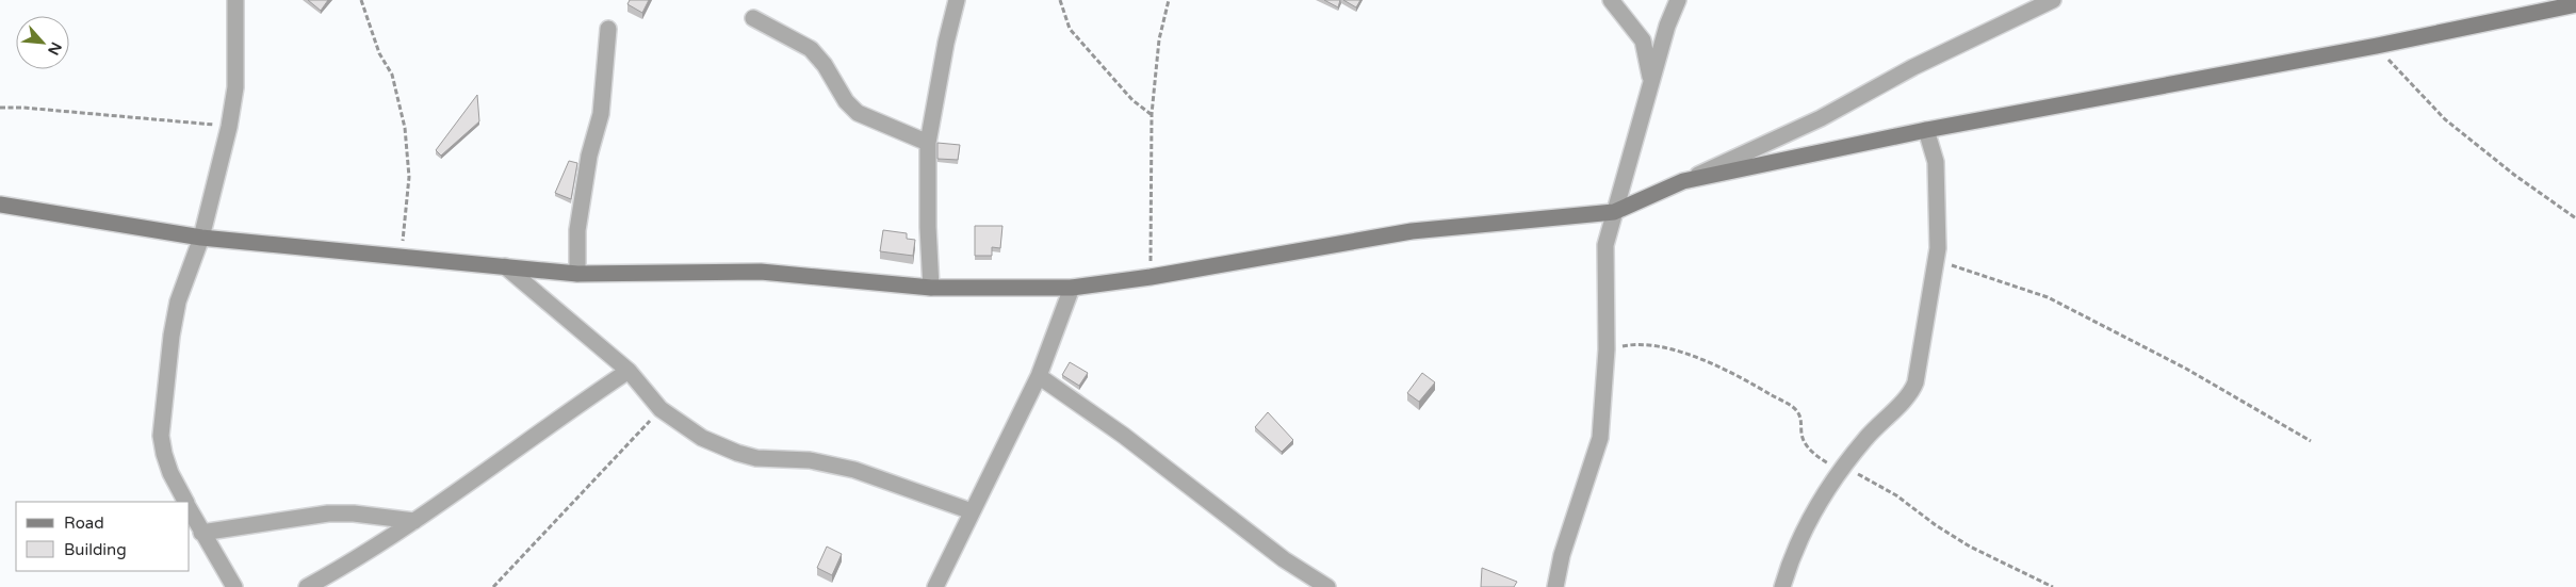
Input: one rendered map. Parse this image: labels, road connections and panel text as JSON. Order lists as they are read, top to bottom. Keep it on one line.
{"legend":["Road","Building"],"north":"bottom right"}
